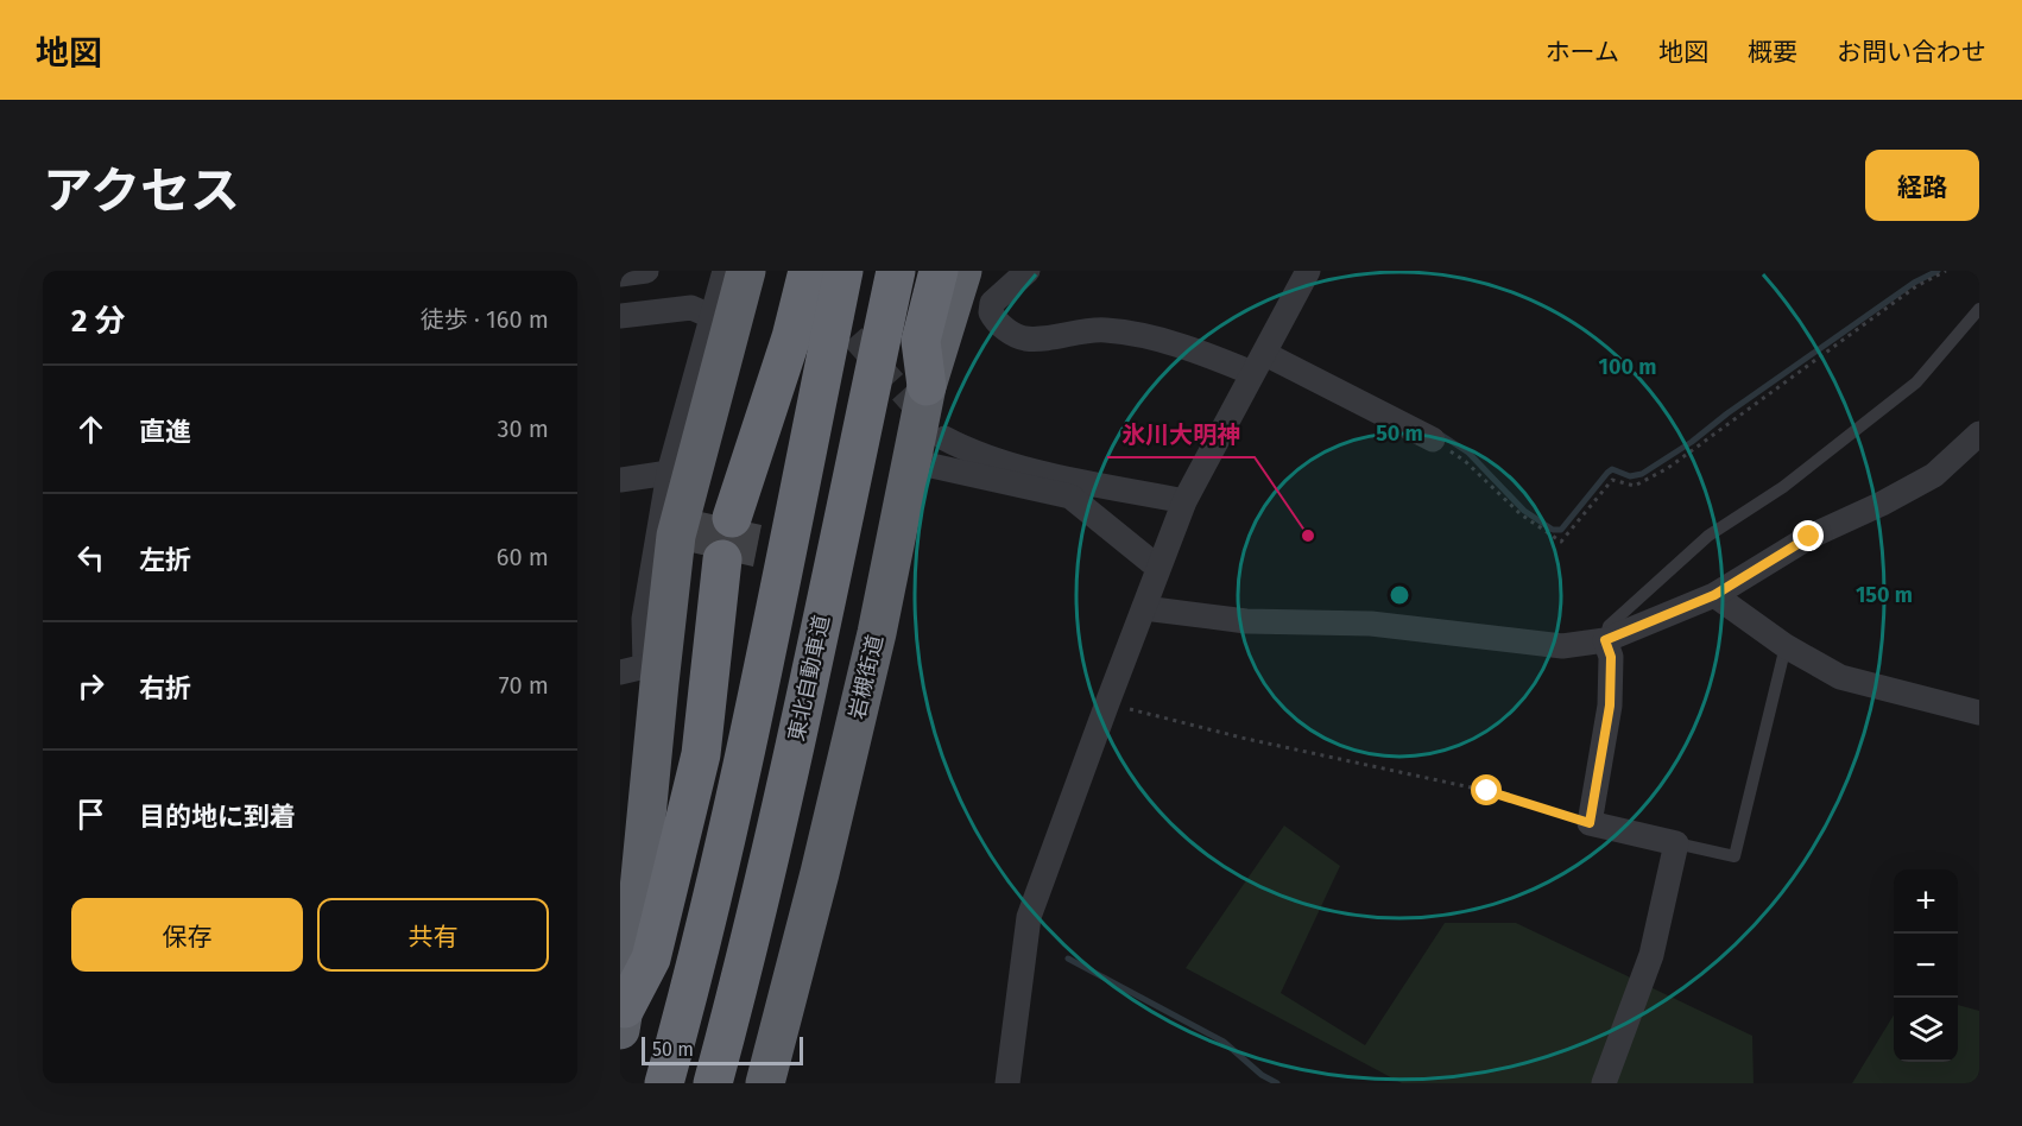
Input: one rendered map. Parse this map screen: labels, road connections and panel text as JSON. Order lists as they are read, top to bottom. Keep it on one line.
{"streets":{"highway":["岩槻街道","東北自動車道"]},"places":["氷川大明神"],"scale_bar":"50 m","page":{"header":"地図","nav":["ホーム","地図","概要","お問い合わせ"],"title":"アクセス","buttons":["経路",["保存","共有"]],"heading":["2 分","徒歩 · 160 m"],"list":[["直進","30 m"],["左折","60 m"],["右折","70 m"],"目的地に到着"],"map_buttons":["+","−"],"scale":"50 m"},"rings":["100 m","50 m","150 m"]}
